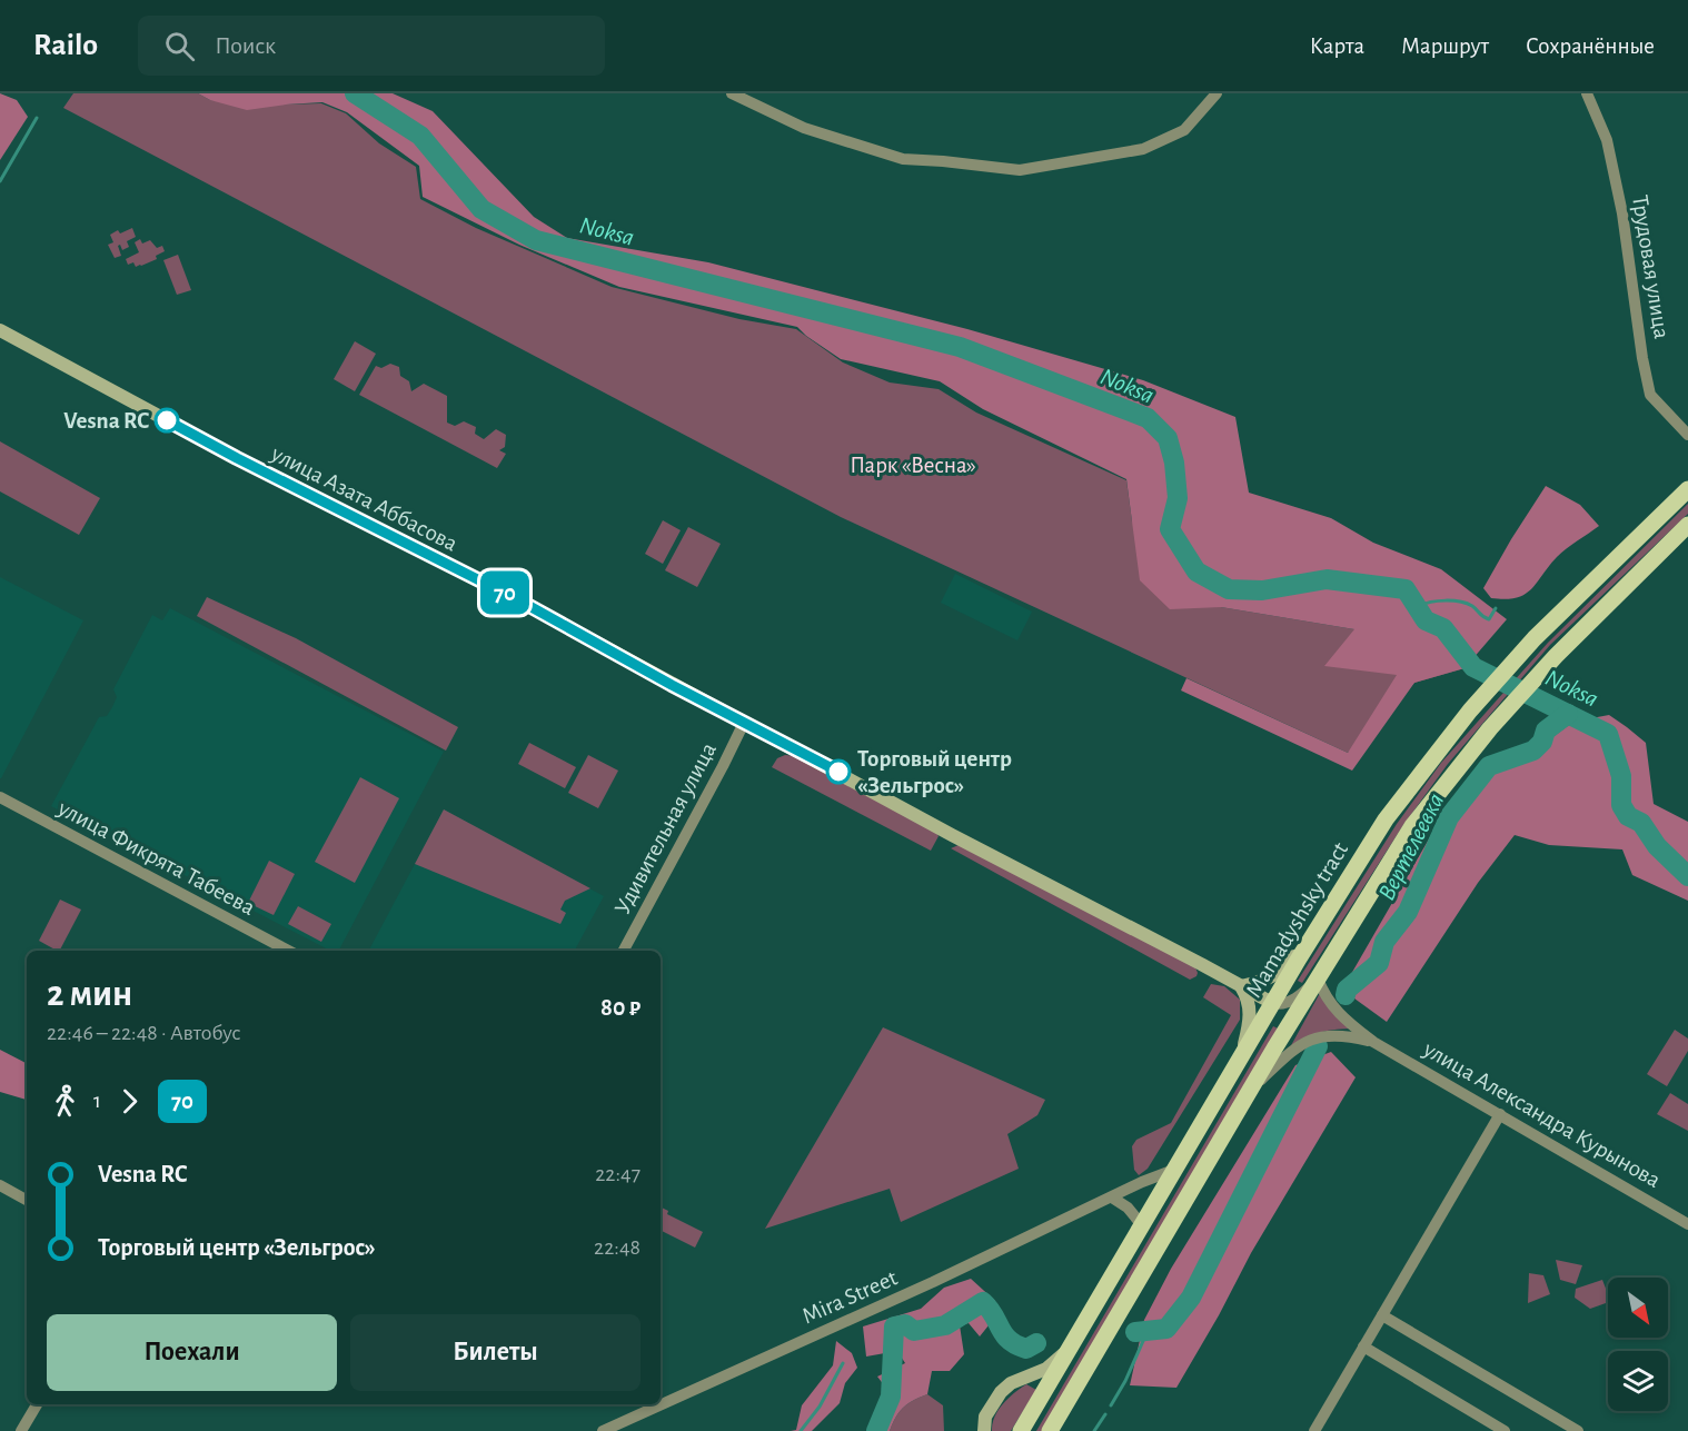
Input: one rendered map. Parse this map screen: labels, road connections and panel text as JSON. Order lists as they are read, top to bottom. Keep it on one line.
{"streets":{"main road":["Mamadyshsky tract"],"street":["Трудовая улица","улица Азата Аббасова","Удивительная улица","улица Фикрята Табеева","улица Александра Курынова","Mira Street"]},"crossings":[["улица Азата Аббасова","Удивительная улица"],["улица Азата Аббасова","Mamadyshsky tract"],["Mamadyshsky tract","улица Александра Курынова"],["Mamadyshsky tract","Mira Street"]],"water":["Noksa","Вертелеевка"],"parks":["Парк «Весна»"],"places":["Vesna RC","Торговый центр «Зельгрос»"],"lines":["bus line 70"],"north":"bottom right","page":{"header":"Railo","search":"Поиск","nav":["Карта","Маршрут","Сохранённые"],"on_map":"70","heading":["2 мин","22:46 – 22:48 · Автобус","80 ₽"],"legs":["1","70"],"list":[{"name":"Vesna RC","value":"22:47"},{"name":"Торговый центр «Зельгрос»","value":"22:48"}],"buttons":["Поехали","Билеты"]}}
